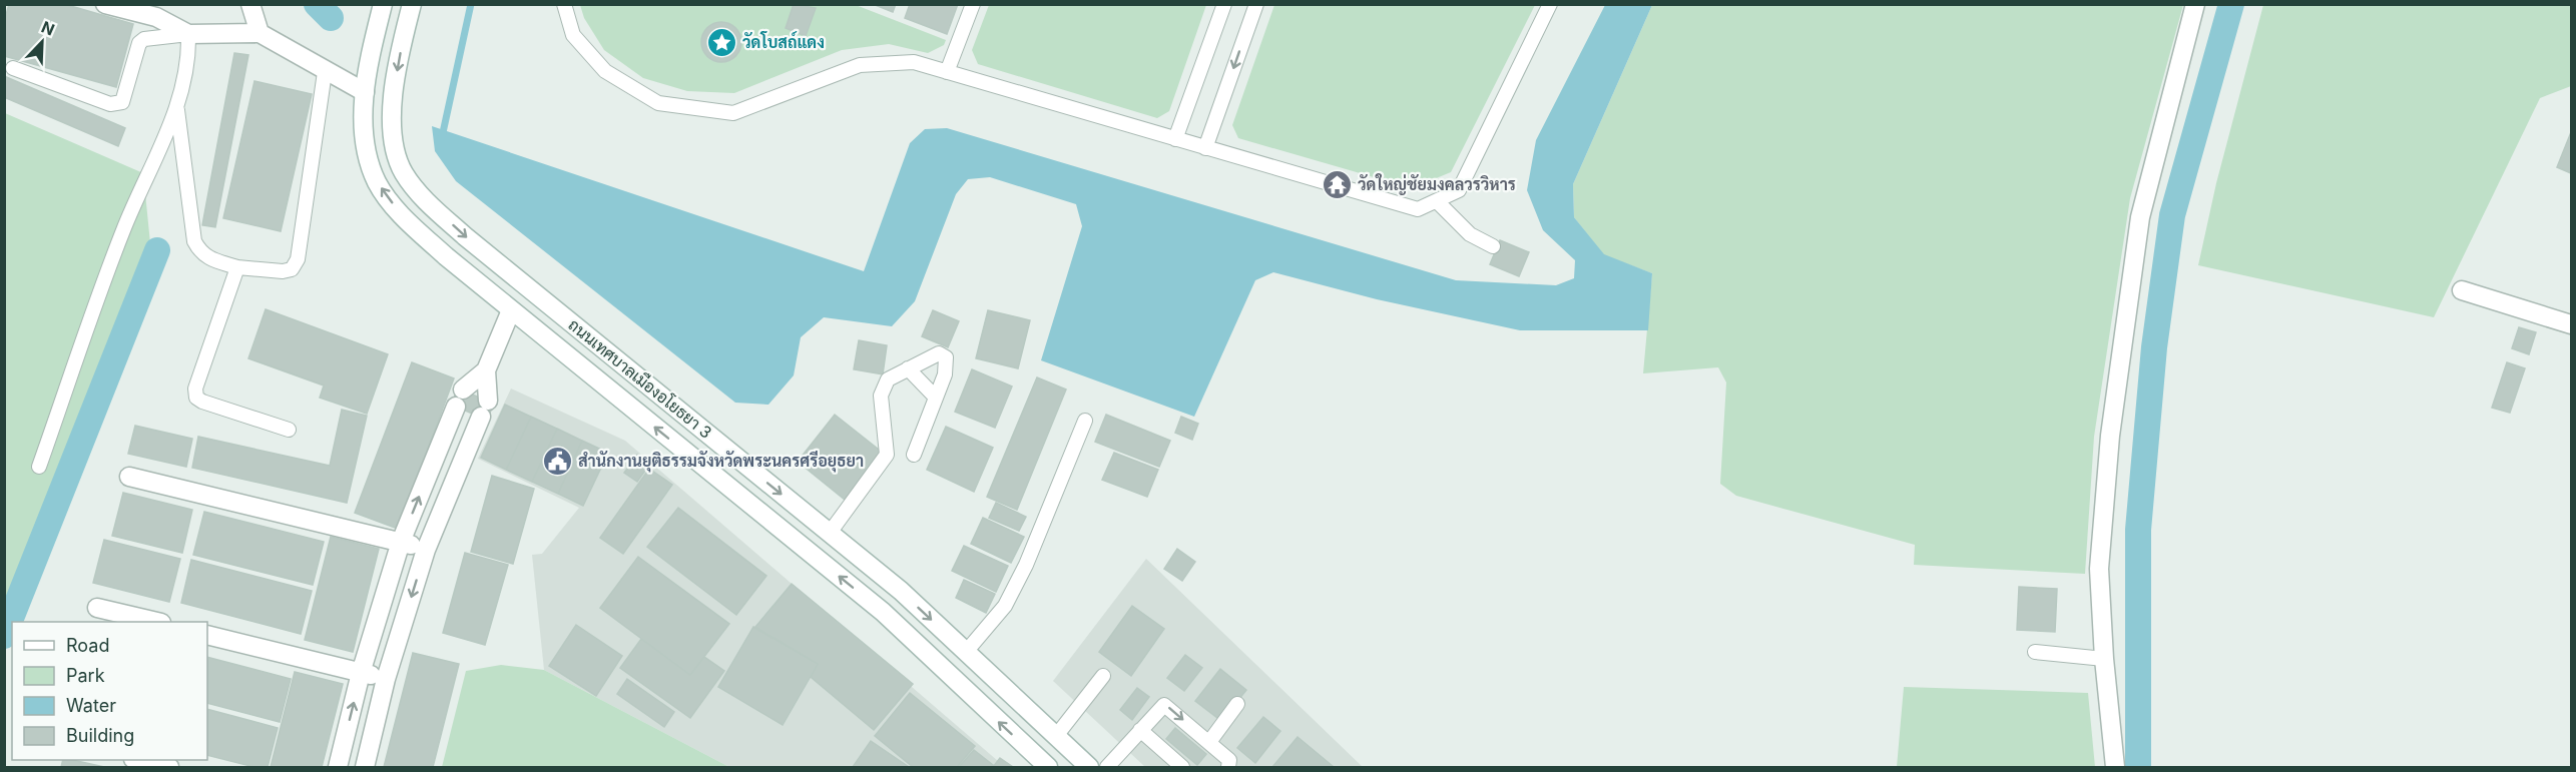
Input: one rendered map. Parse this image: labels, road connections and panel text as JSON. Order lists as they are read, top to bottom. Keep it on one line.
{"streets":{"street":["ถนนเทศบาลเมืองอโยธยา 3"]},"places":{"place":["วัดโบสถ์แดง"],"temple":["วัดใหญ่ชัยมงคลวรวิหาร"],"public building":["สำนักงานยุติธรรมจังหวัดพระนครศรีอยุธยา"]},"legend":["Road","Park","Water","Building"],"north":"top right"}
